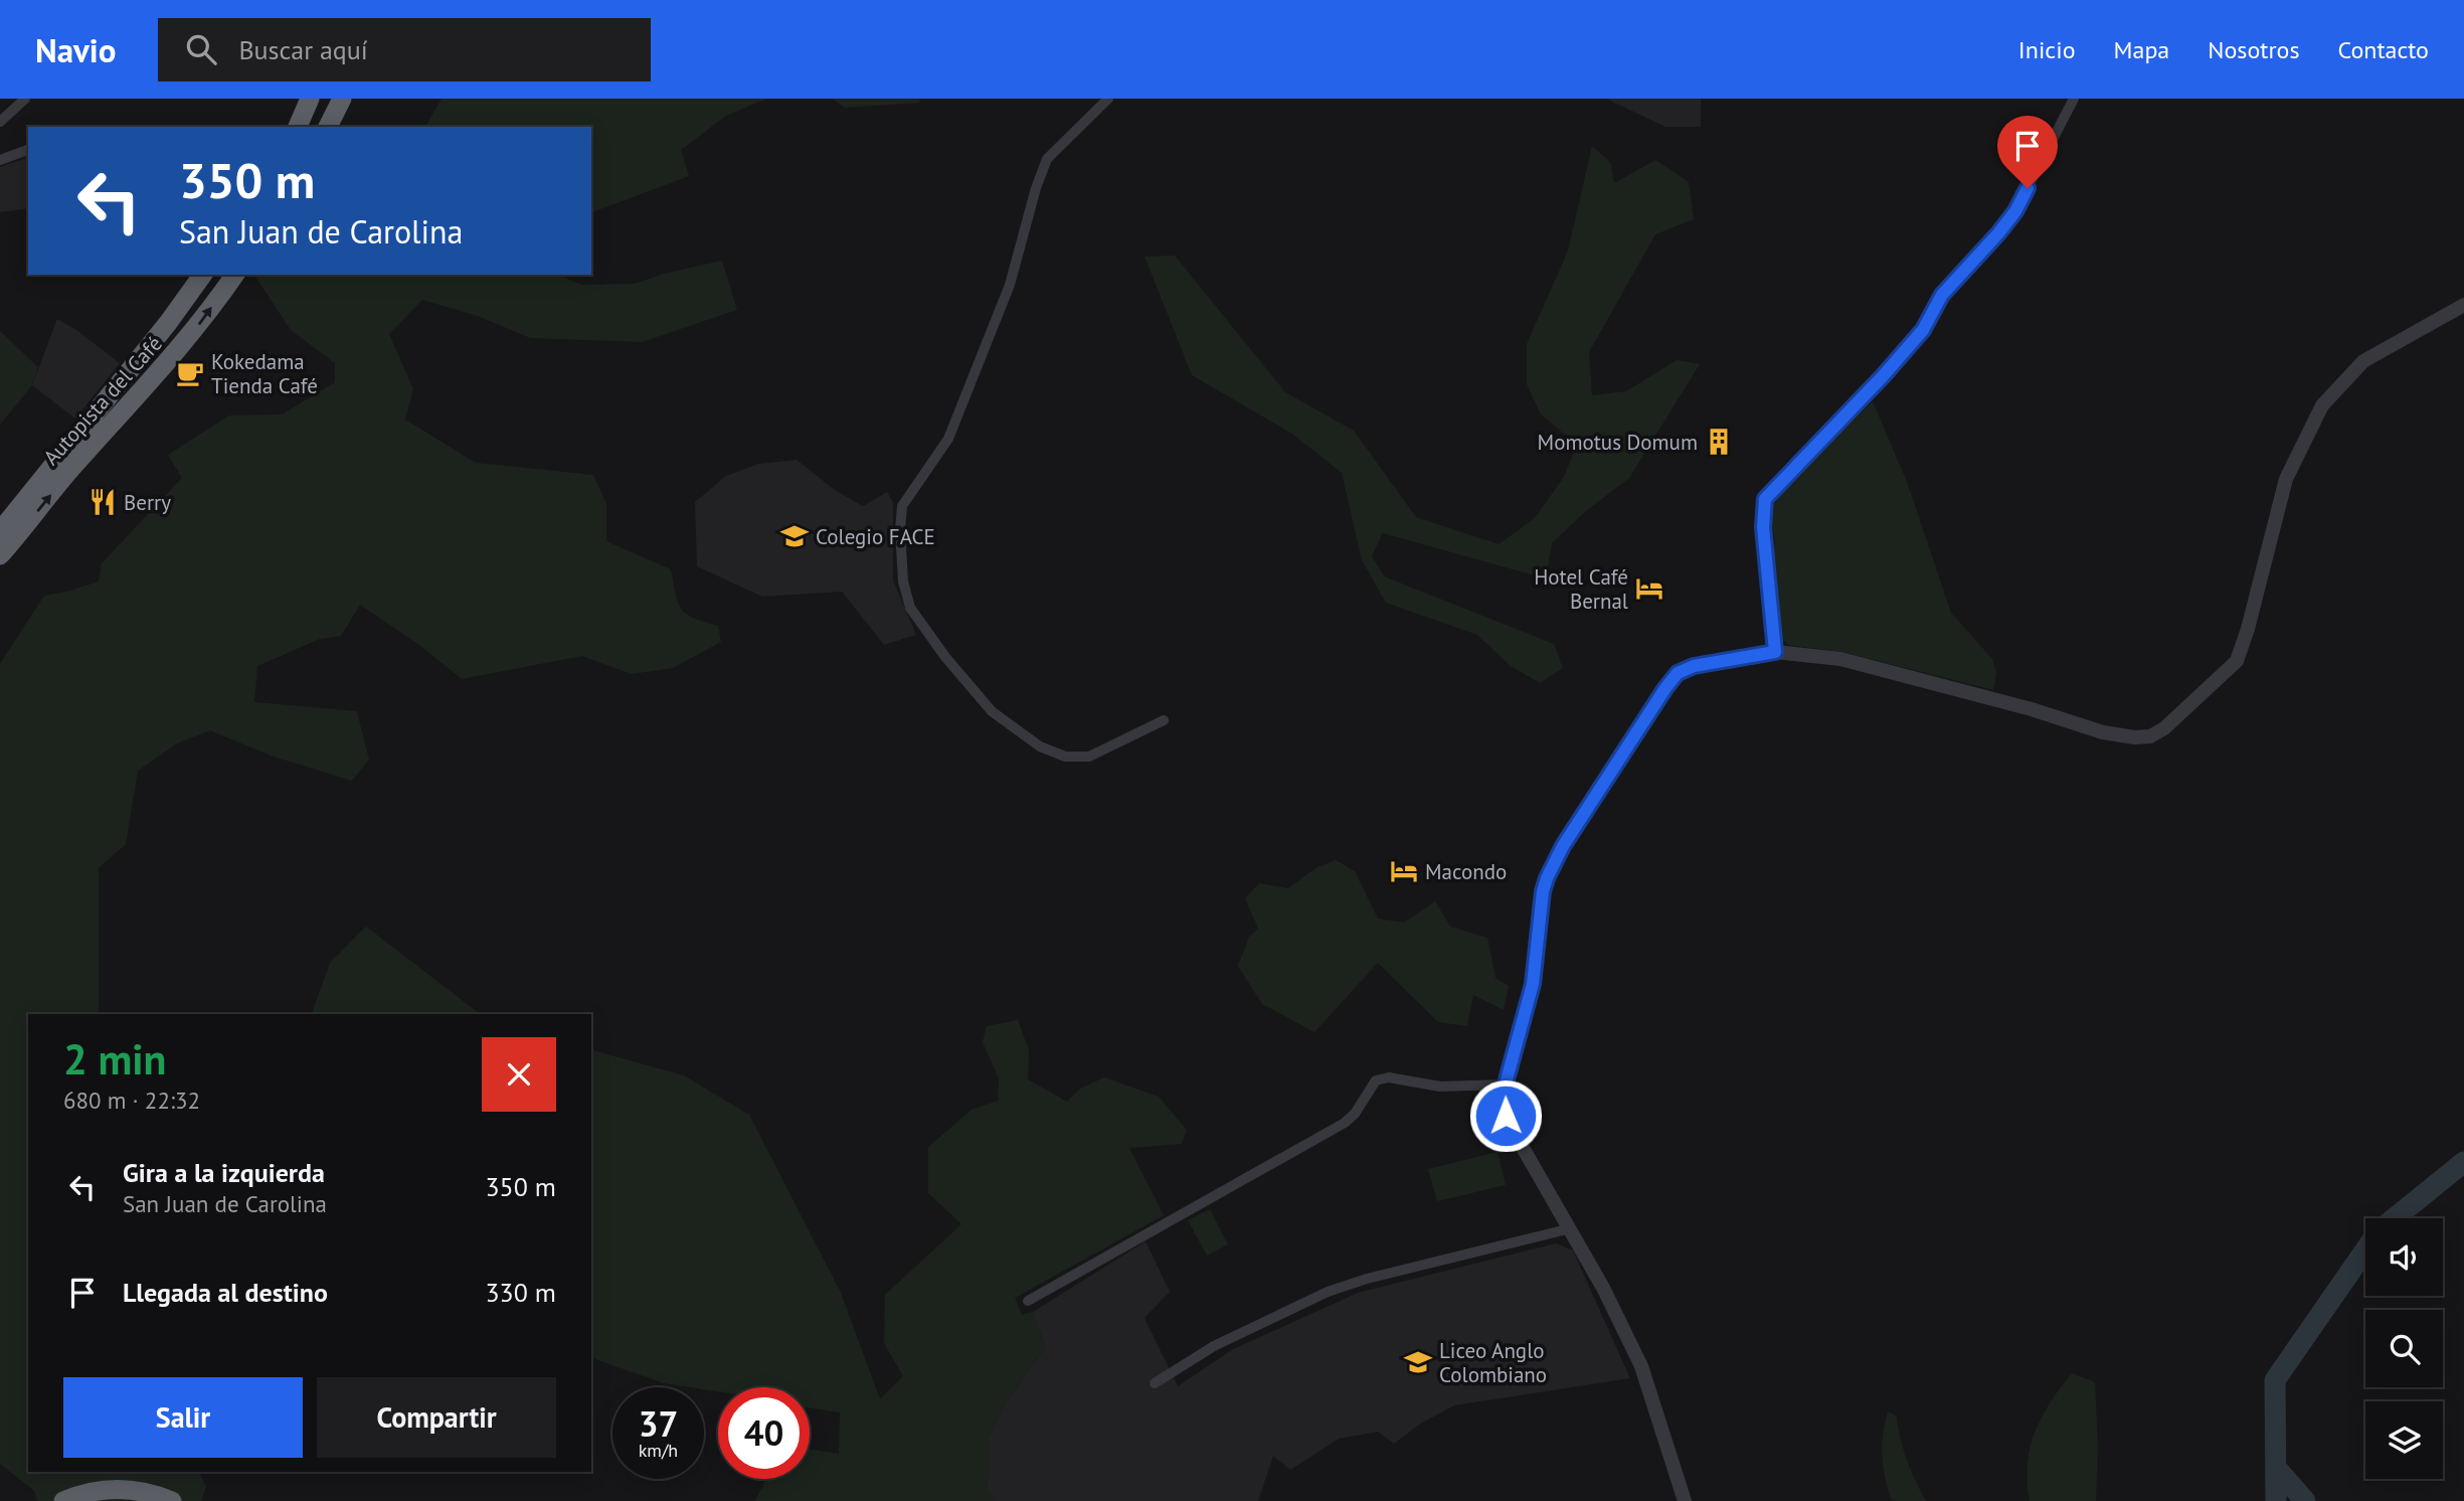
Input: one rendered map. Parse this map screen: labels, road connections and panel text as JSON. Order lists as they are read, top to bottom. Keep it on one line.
{"streets":{"highway":["Autopista del Café"]},"places":{"cafe":["Kokedama Tienda Café"],"building":["Momotus Domum"],"restaurant":["Berry"],"school or university":["Colegio FACE","Liceo Anglo Colombiano"],"hotel":["Hotel Café Bernal","Macondo"]},"page":{"header":"Navio","search":"Buscar aquí","nav":["Inicio","Mapa","Nosotros","Contacto"],"turn":["350 m","San Juan de Carolina"],"heading":["2 min","680 m · 22:32"],"list":[{"name":"Gira a la izquierda","note":"San Juan de Carolina","value":"350 m"},{"name":"Llegada al destino","value":"330 m"}],"buttons":["Salir","Compartir"],"speed":"37 km/h","limit":"40"}}
